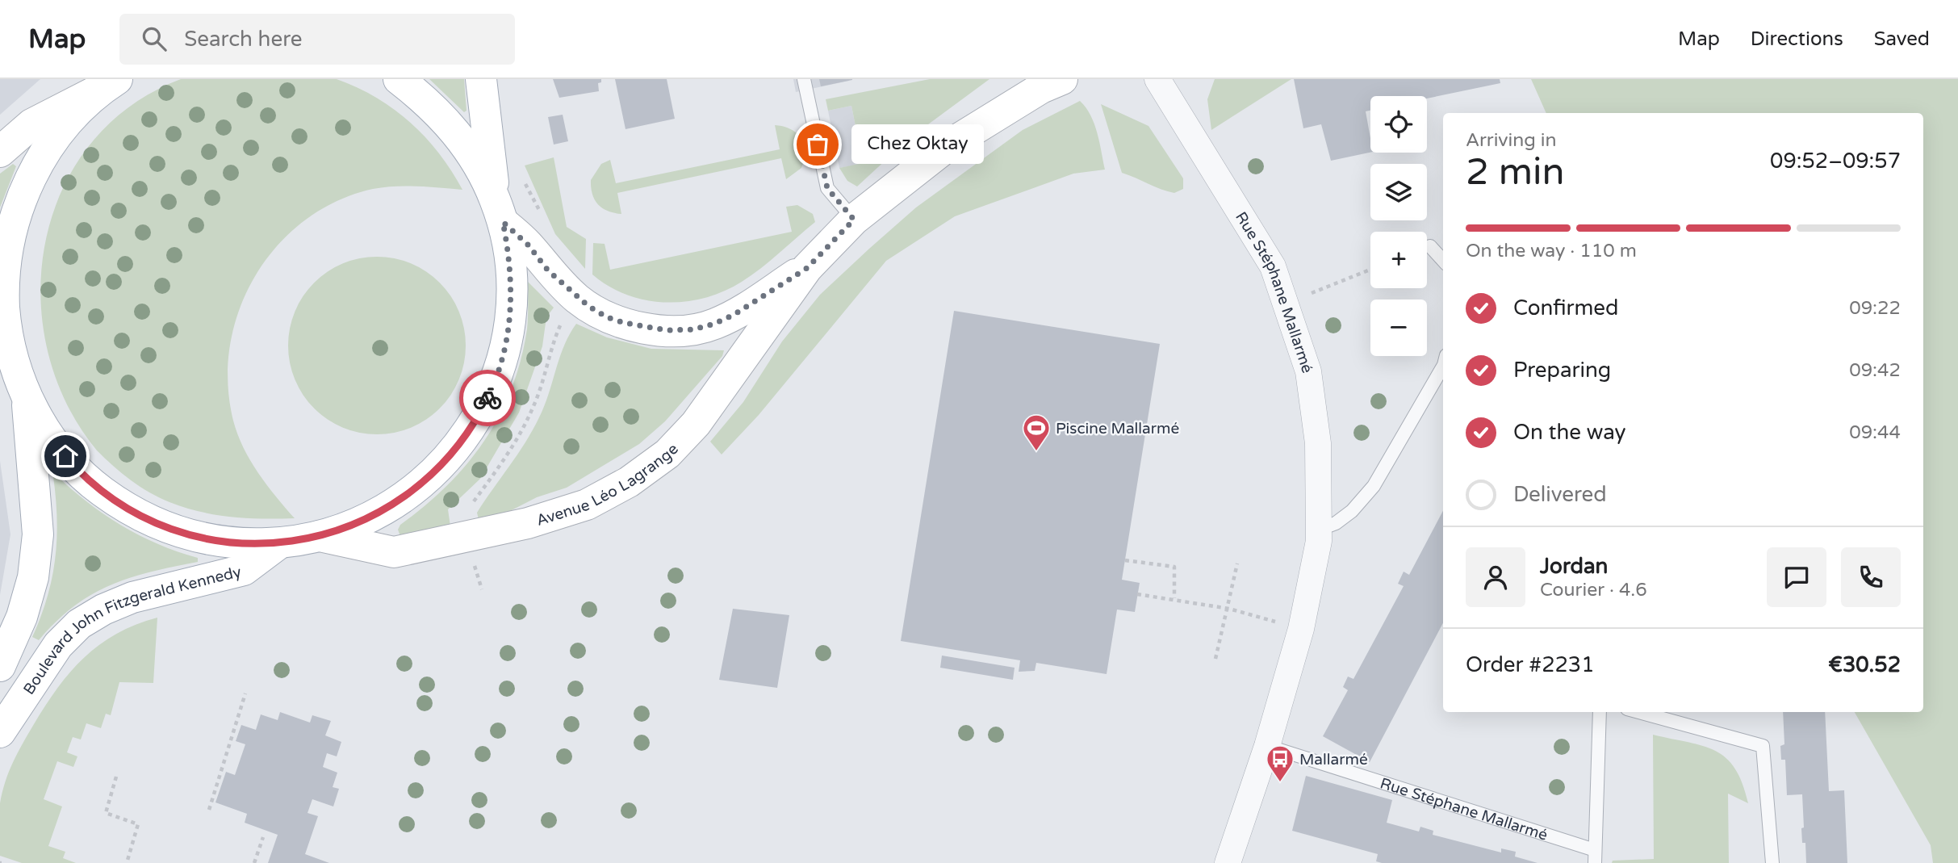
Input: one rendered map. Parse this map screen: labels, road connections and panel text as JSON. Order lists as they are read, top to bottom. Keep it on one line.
{"streets":{"main road":["Avenue Léo Lagrange","Boulevard John Fitzgerald Kennedy"],"street":["Rue Stéphane Mallarmé"]},"places":{"other":["Chez Oktay"],"sports":["Piscine Mallarmé"],"bus stop":["Mallarmé"]},"page":{"header":"Map","search":"Search here","nav":["Map","Directions","Saved"],"map_buttons":["+","−"],"heading":["2 min","Arriving in","09:52–09:57"],"panel":["Jordan","Courier · 4.6","Order #2231","€30.52"],"bubble":"Chez Oktay","bar":"On the way · 110 m","list":[["Confirmed","09:22"],["Preparing","09:42"],["On the way","09:44"],"Delivered"]}}
